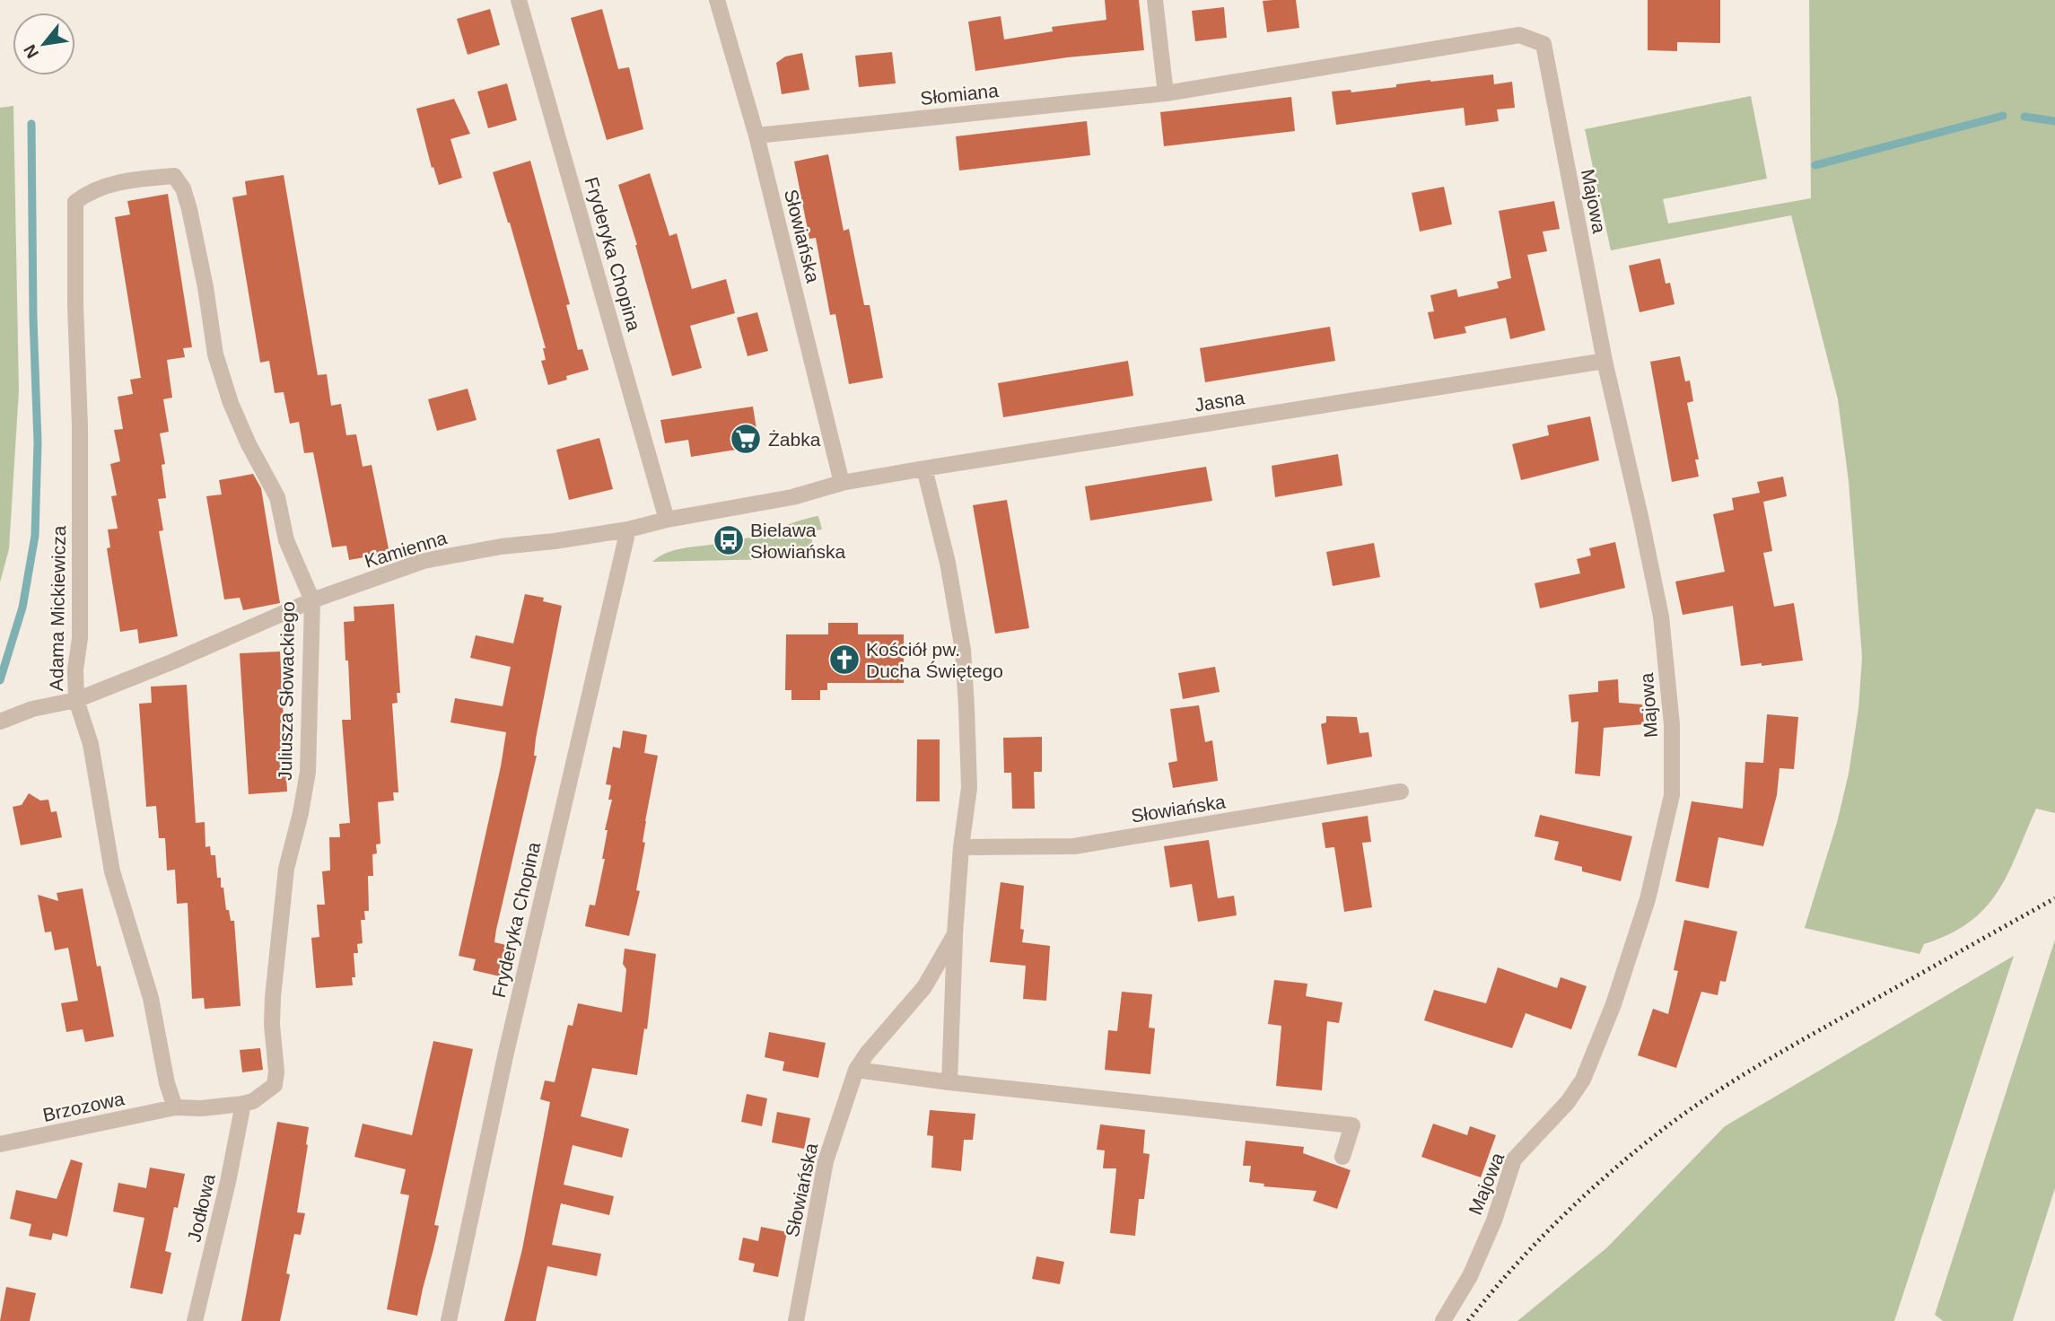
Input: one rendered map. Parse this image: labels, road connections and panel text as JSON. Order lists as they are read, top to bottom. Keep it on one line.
{"streets":{"street":["Słomiana","Majowa","Słowiańska","Fryderyka Chopina","Jasna","Kamienna","Adama Mickiewicza","Juliusza Słowackiego","Brzozowa","Jodłowa"]},"crossings":[["Słomiana","Majowa"],["Słomiana","Słowiańska"],["Majowa","Jasna"],["Słowiańska","Jasna"],["Słowiańska","Kamienna"],["Fryderyka Chopina","Kamienna"],["Jasna","Kamienna"],["Kamienna","Adama Mickiewicza"],["Kamienna","Juliusza Słowackiego"],["Adama Mickiewicza","Juliusza Słowackiego"],["Adama Mickiewicza","Brzozowa"],["Juliusza Słowackiego","Jodłowa"]],"places":{"supermarket":["Żabka"],"bus stop":["Bielawa Słowiańska"],"church":["Kościół pw. Ducha Świętego"]},"north":"bottom left"}
